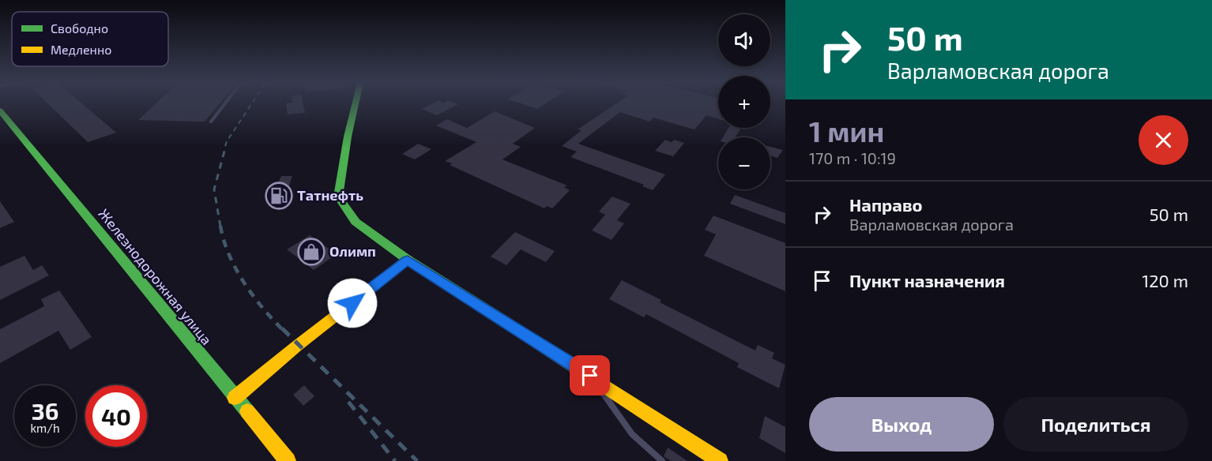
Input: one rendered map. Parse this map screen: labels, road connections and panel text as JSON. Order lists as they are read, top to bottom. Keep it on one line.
{"streets":{"street":["Железнодорожная улица"]},"places":{"fuel station":["Татнефть"],"shop":["Олимп"]},"legend":["Свободно","Медленно"],"page":{"turn":["50 m","Варламовская дорога"],"map_buttons":["+","−"],"heading":["1 мин","170 m · 10:19"],"list":[{"name":"Направо","note":"Варламовская дорога","value":"50 m"},{"name":"Пункт назначения","value":"120 m"}],"speed":"36 km/h","limit":"40","buttons":["Выход","Поделиться"]}}
